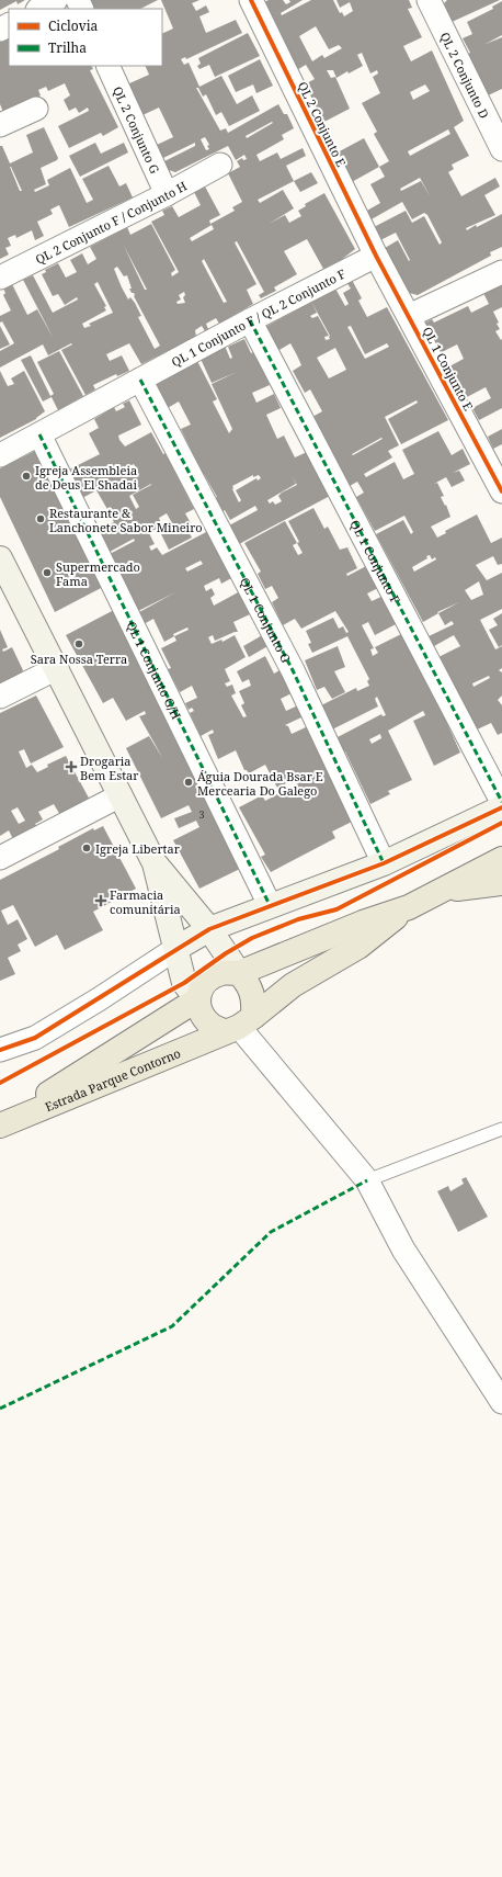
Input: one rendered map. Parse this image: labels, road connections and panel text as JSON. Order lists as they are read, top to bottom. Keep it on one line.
{"streets":{"main road":["Estrada Parque Contorno"],"street":["QL 2 Conjunto D","QL 2 Conjunto E","QL 2 Conjunto G","QL 2 Conjunto F / Conjunto H","QL 1 Conjunto F / QL 2 Conjunto F","QL 1 Conjunto E","QL 1 Conjunto F","QL 1 Conjunto G","QL 1 Conjunto G/H"]},"crossings":[["QL 2 Conjunto E","QL 1 Conjunto F / QL 2 Conjunto F"],["QL 2 Conjunto E","QL 1 Conjunto E"],["QL 2 Conjunto G","QL 2 Conjunto F / Conjunto H"],["QL 1 Conjunto F / QL 2 Conjunto F","QL 1 Conjunto E"],["QL 1 Conjunto F / QL 2 Conjunto F","QL 1 Conjunto F"],["QL 1 Conjunto F / QL 2 Conjunto F","QL 1 Conjunto G"],["QL 1 Conjunto F / QL 2 Conjunto F","QL 1 Conjunto G/H"]],"places":{"other":["Igreja Assembleia de Deus El Shadai","Restaurante & Lanchonete Sabor Mineiro","Supermercado Fama","Sara Nossa Terra","Águia Dourada Bsar E Mercearia Do Galego","Igreja Libertar"],"health":["Drogaria Bem Estar","Farmacia comunitária"]},"house_numbers":["3"],"legend":["Ciclovia","Trilha"]}
